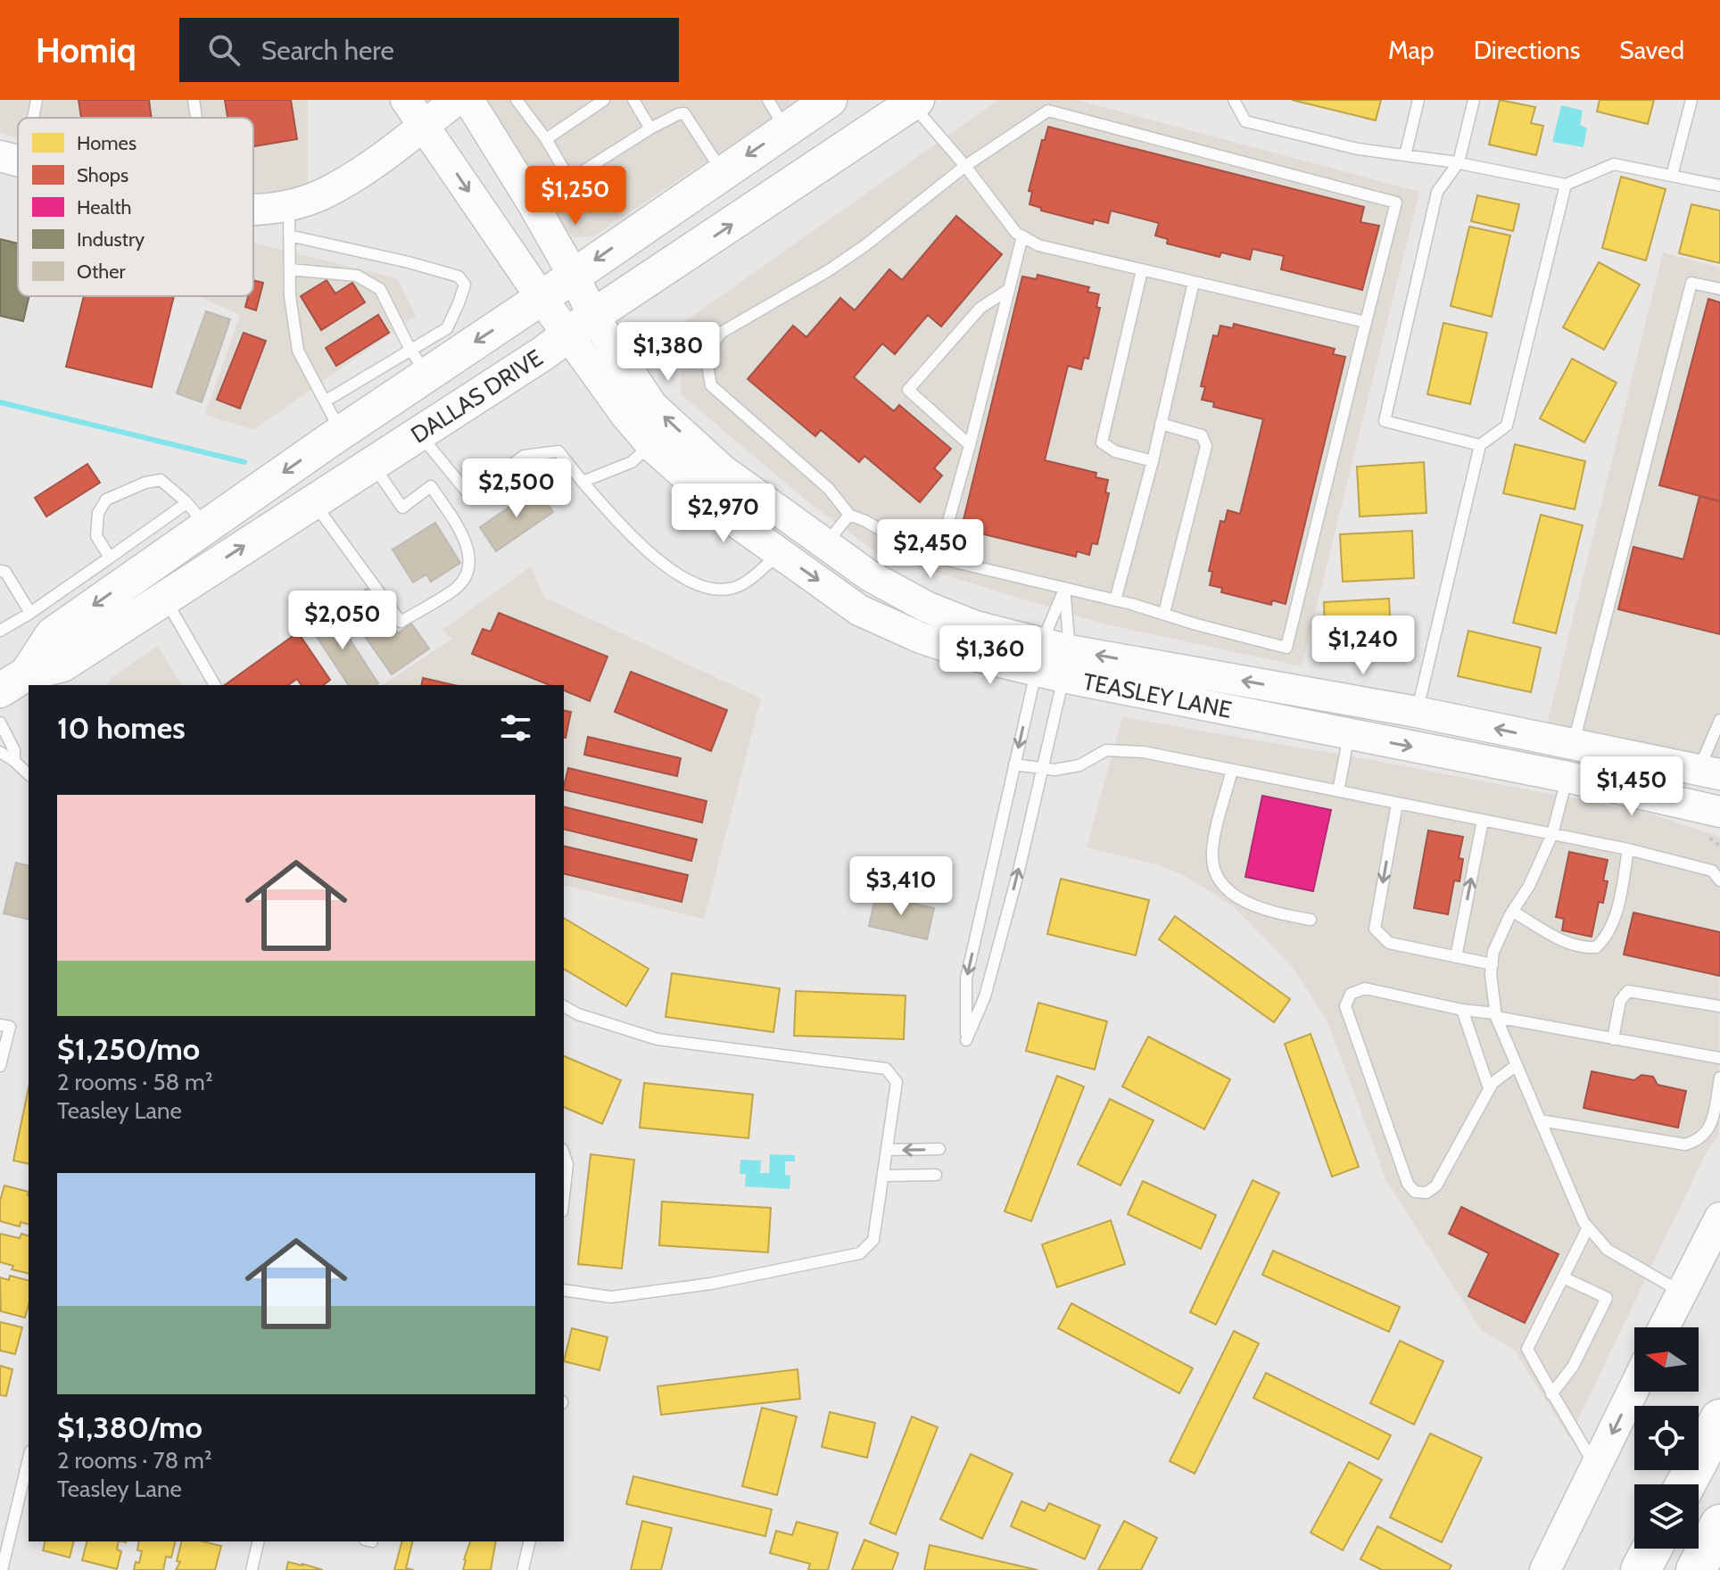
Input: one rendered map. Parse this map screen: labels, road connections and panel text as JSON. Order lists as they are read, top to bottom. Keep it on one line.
{"streets":{"main road":["DALLAS DRIVE","TEASLEY LANE"]},"crossings":[["DALLAS DRIVE","TEASLEY LANE"]],"legend":["Homes","Shops","Health","Industry","Other"],"north":"left","page":{"header":"Homiq","search":"Search here","nav":["Map","Directions","Saved"],"price":["$1,250","$1,380","$2,500","$2,970","$2,450","$2,050","$1,240","$1,360","$1,450","$3,410"],"heading":"10 homes","list":[{"name":"$1,250/mo","note":"2 rooms · 58 m² · Teasley Lane"},{"name":"$1,380/mo","note":"2 rooms · 78 m² · Teasley Lane"}]}}
